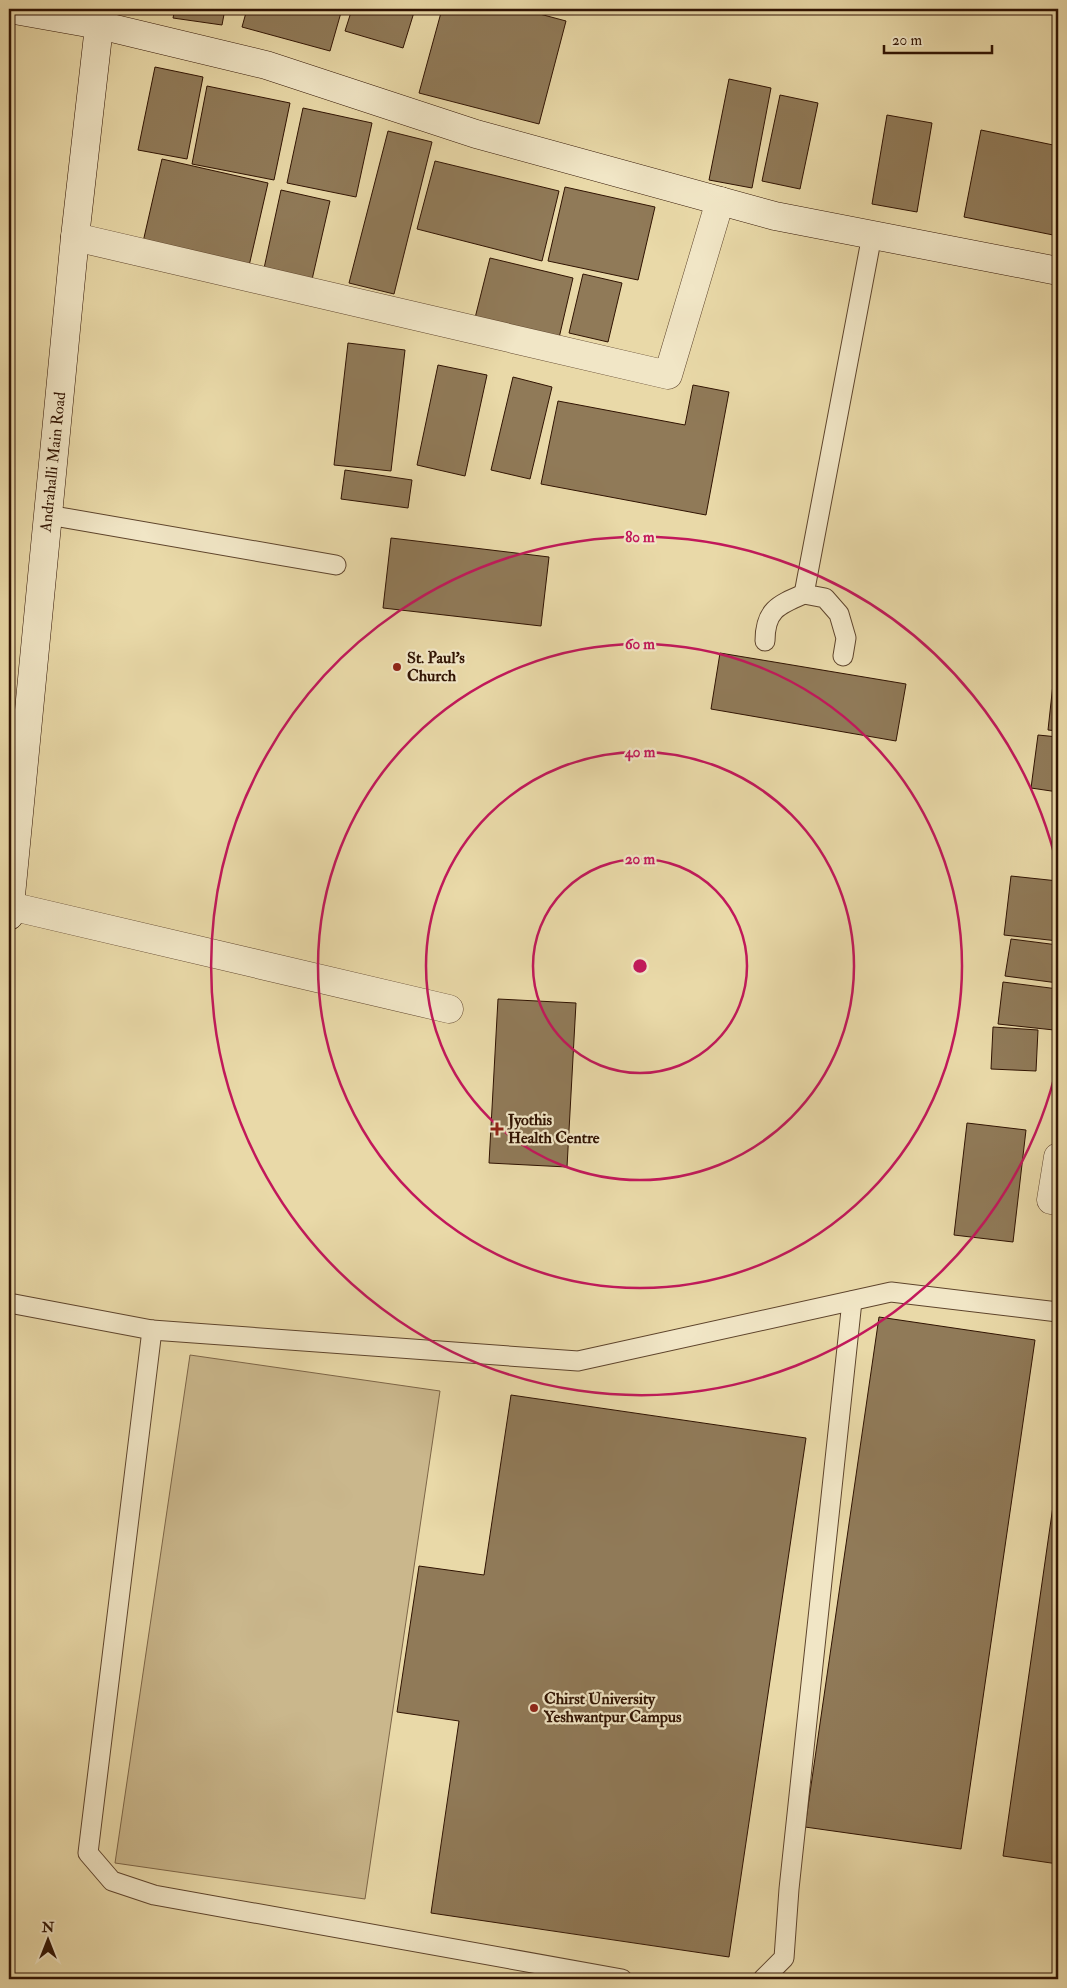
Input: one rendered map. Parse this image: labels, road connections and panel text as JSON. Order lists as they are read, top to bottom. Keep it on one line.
{"streets":{"street":["Andrahalli Main Road"]},"places":{"other":["St. Paul's Church","Chirst University Yeshwantpur Campus"],"health":["Jyothis Health Centre"]},"scale_bar":"20 m","north":"top","rings":["80 m","60 m","40 m","20 m"]}
